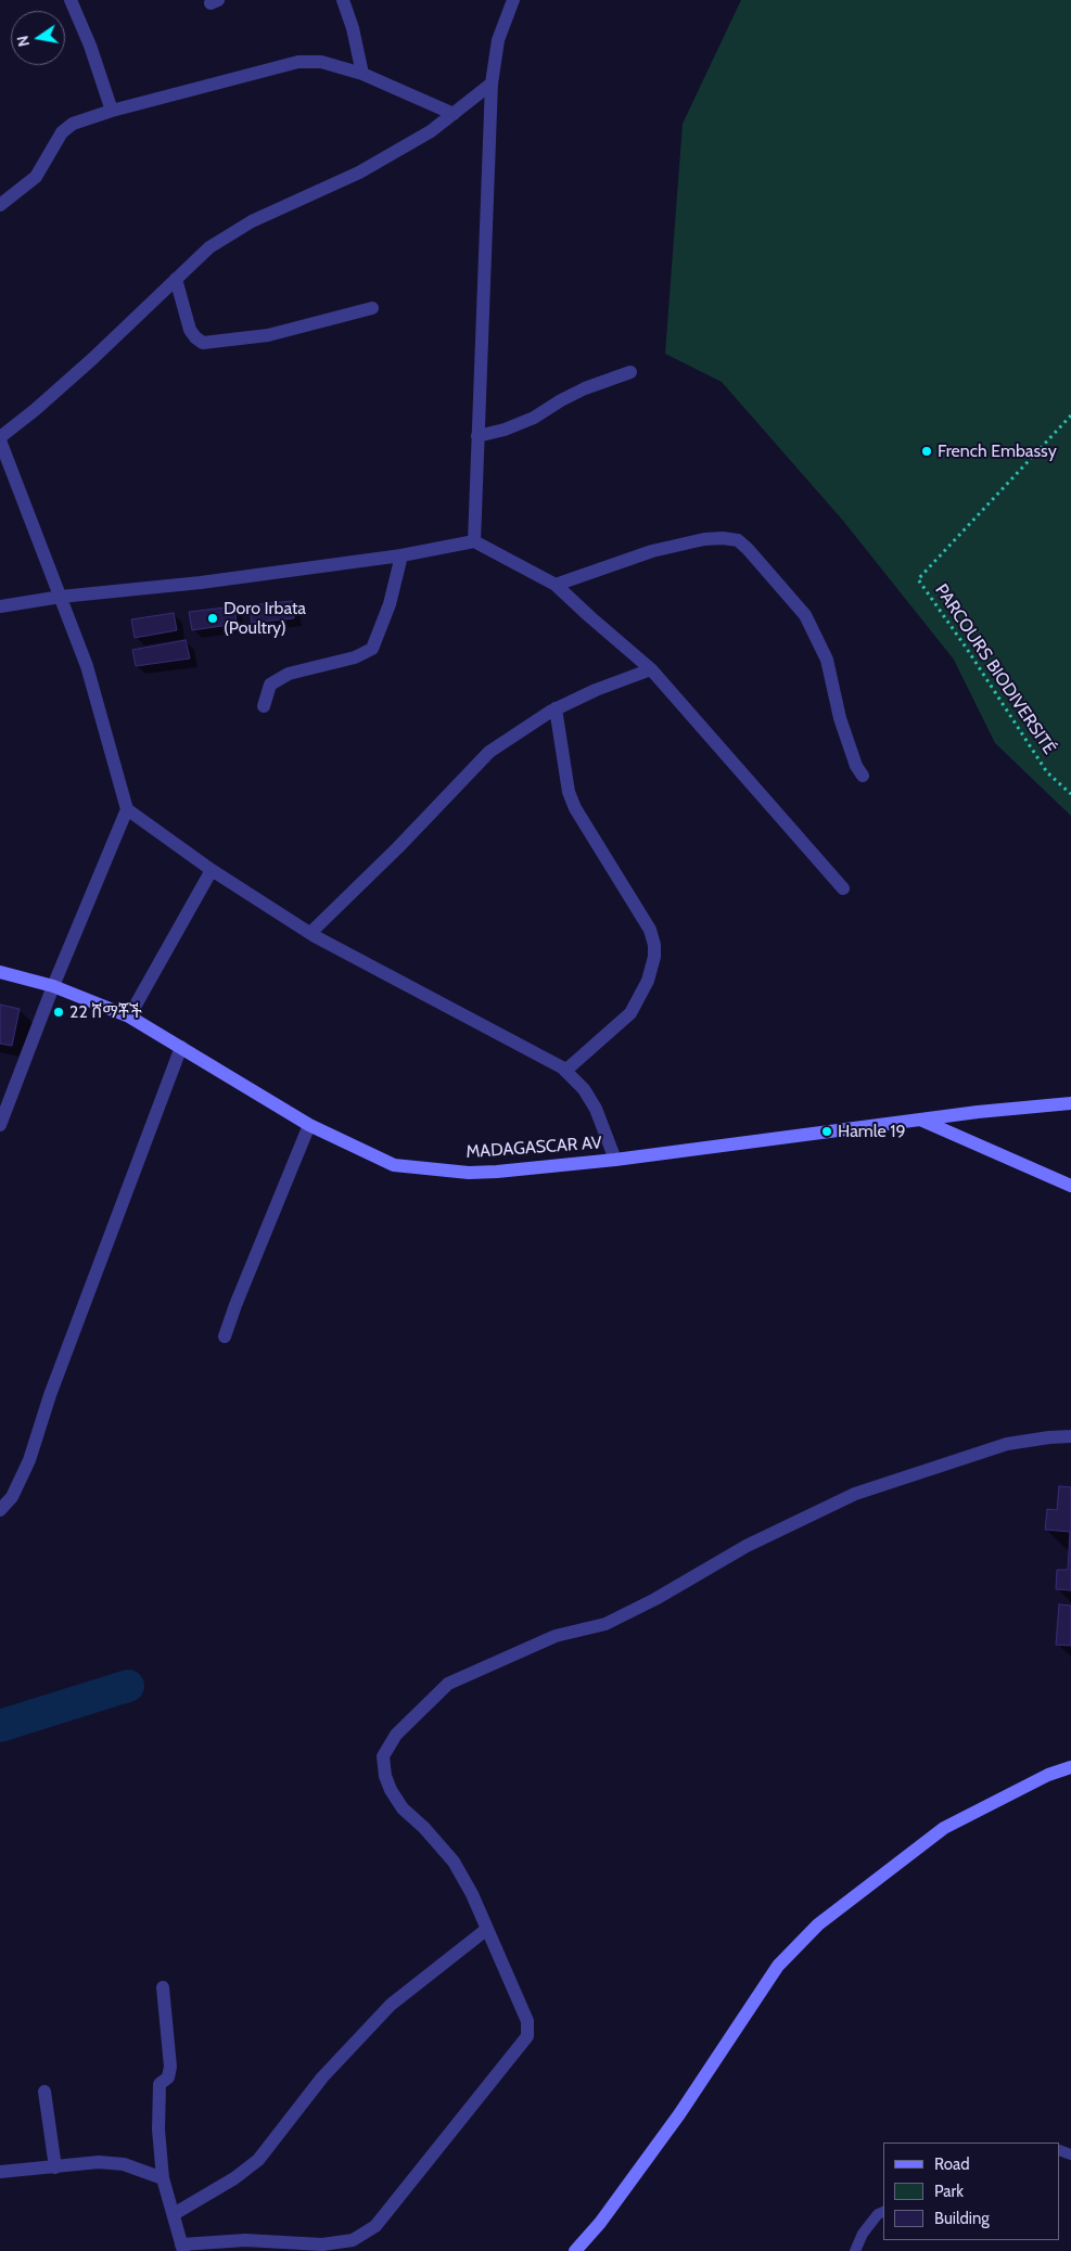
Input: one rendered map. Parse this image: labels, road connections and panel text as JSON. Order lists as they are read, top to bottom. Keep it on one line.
{"streets":{"main road":["MADAGASCAR AV"],"path":["PARCOURS BIODIVERSITÉ"]},"places":["French Embassy","Doro Irbata (Poultry)","22 ሸማቾች","Hamle 19"],"legend":["Road","Park","Building"],"north":"left"}
